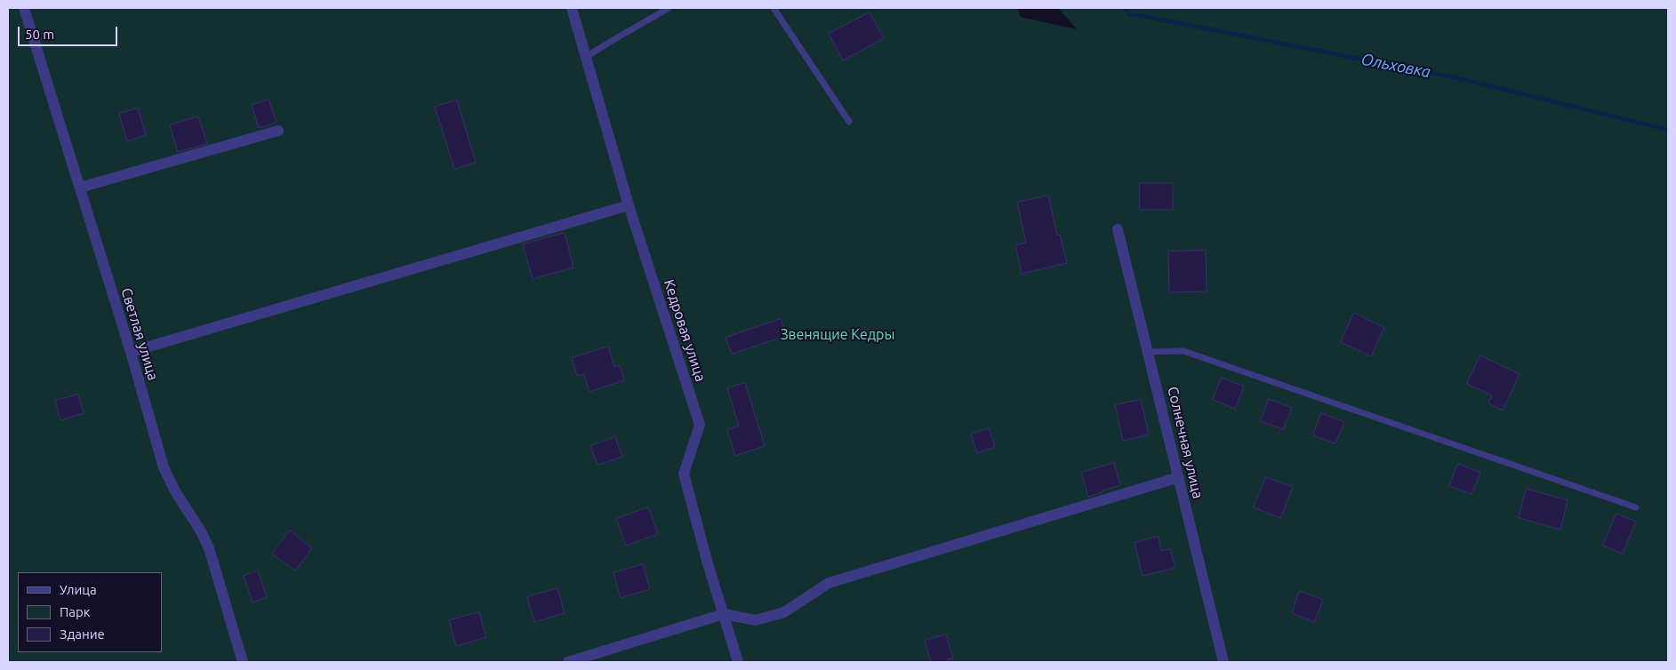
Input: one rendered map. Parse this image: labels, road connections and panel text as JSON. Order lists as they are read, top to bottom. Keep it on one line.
{"streets":{"street":["Кедровая улица","Светлая улица","Солнечная улица"]},"water":["Ольховка"],"parks":["Звенящие Кедры"],"legend":["Улица","Парк","Здание"],"scale_bar":"50 m"}
